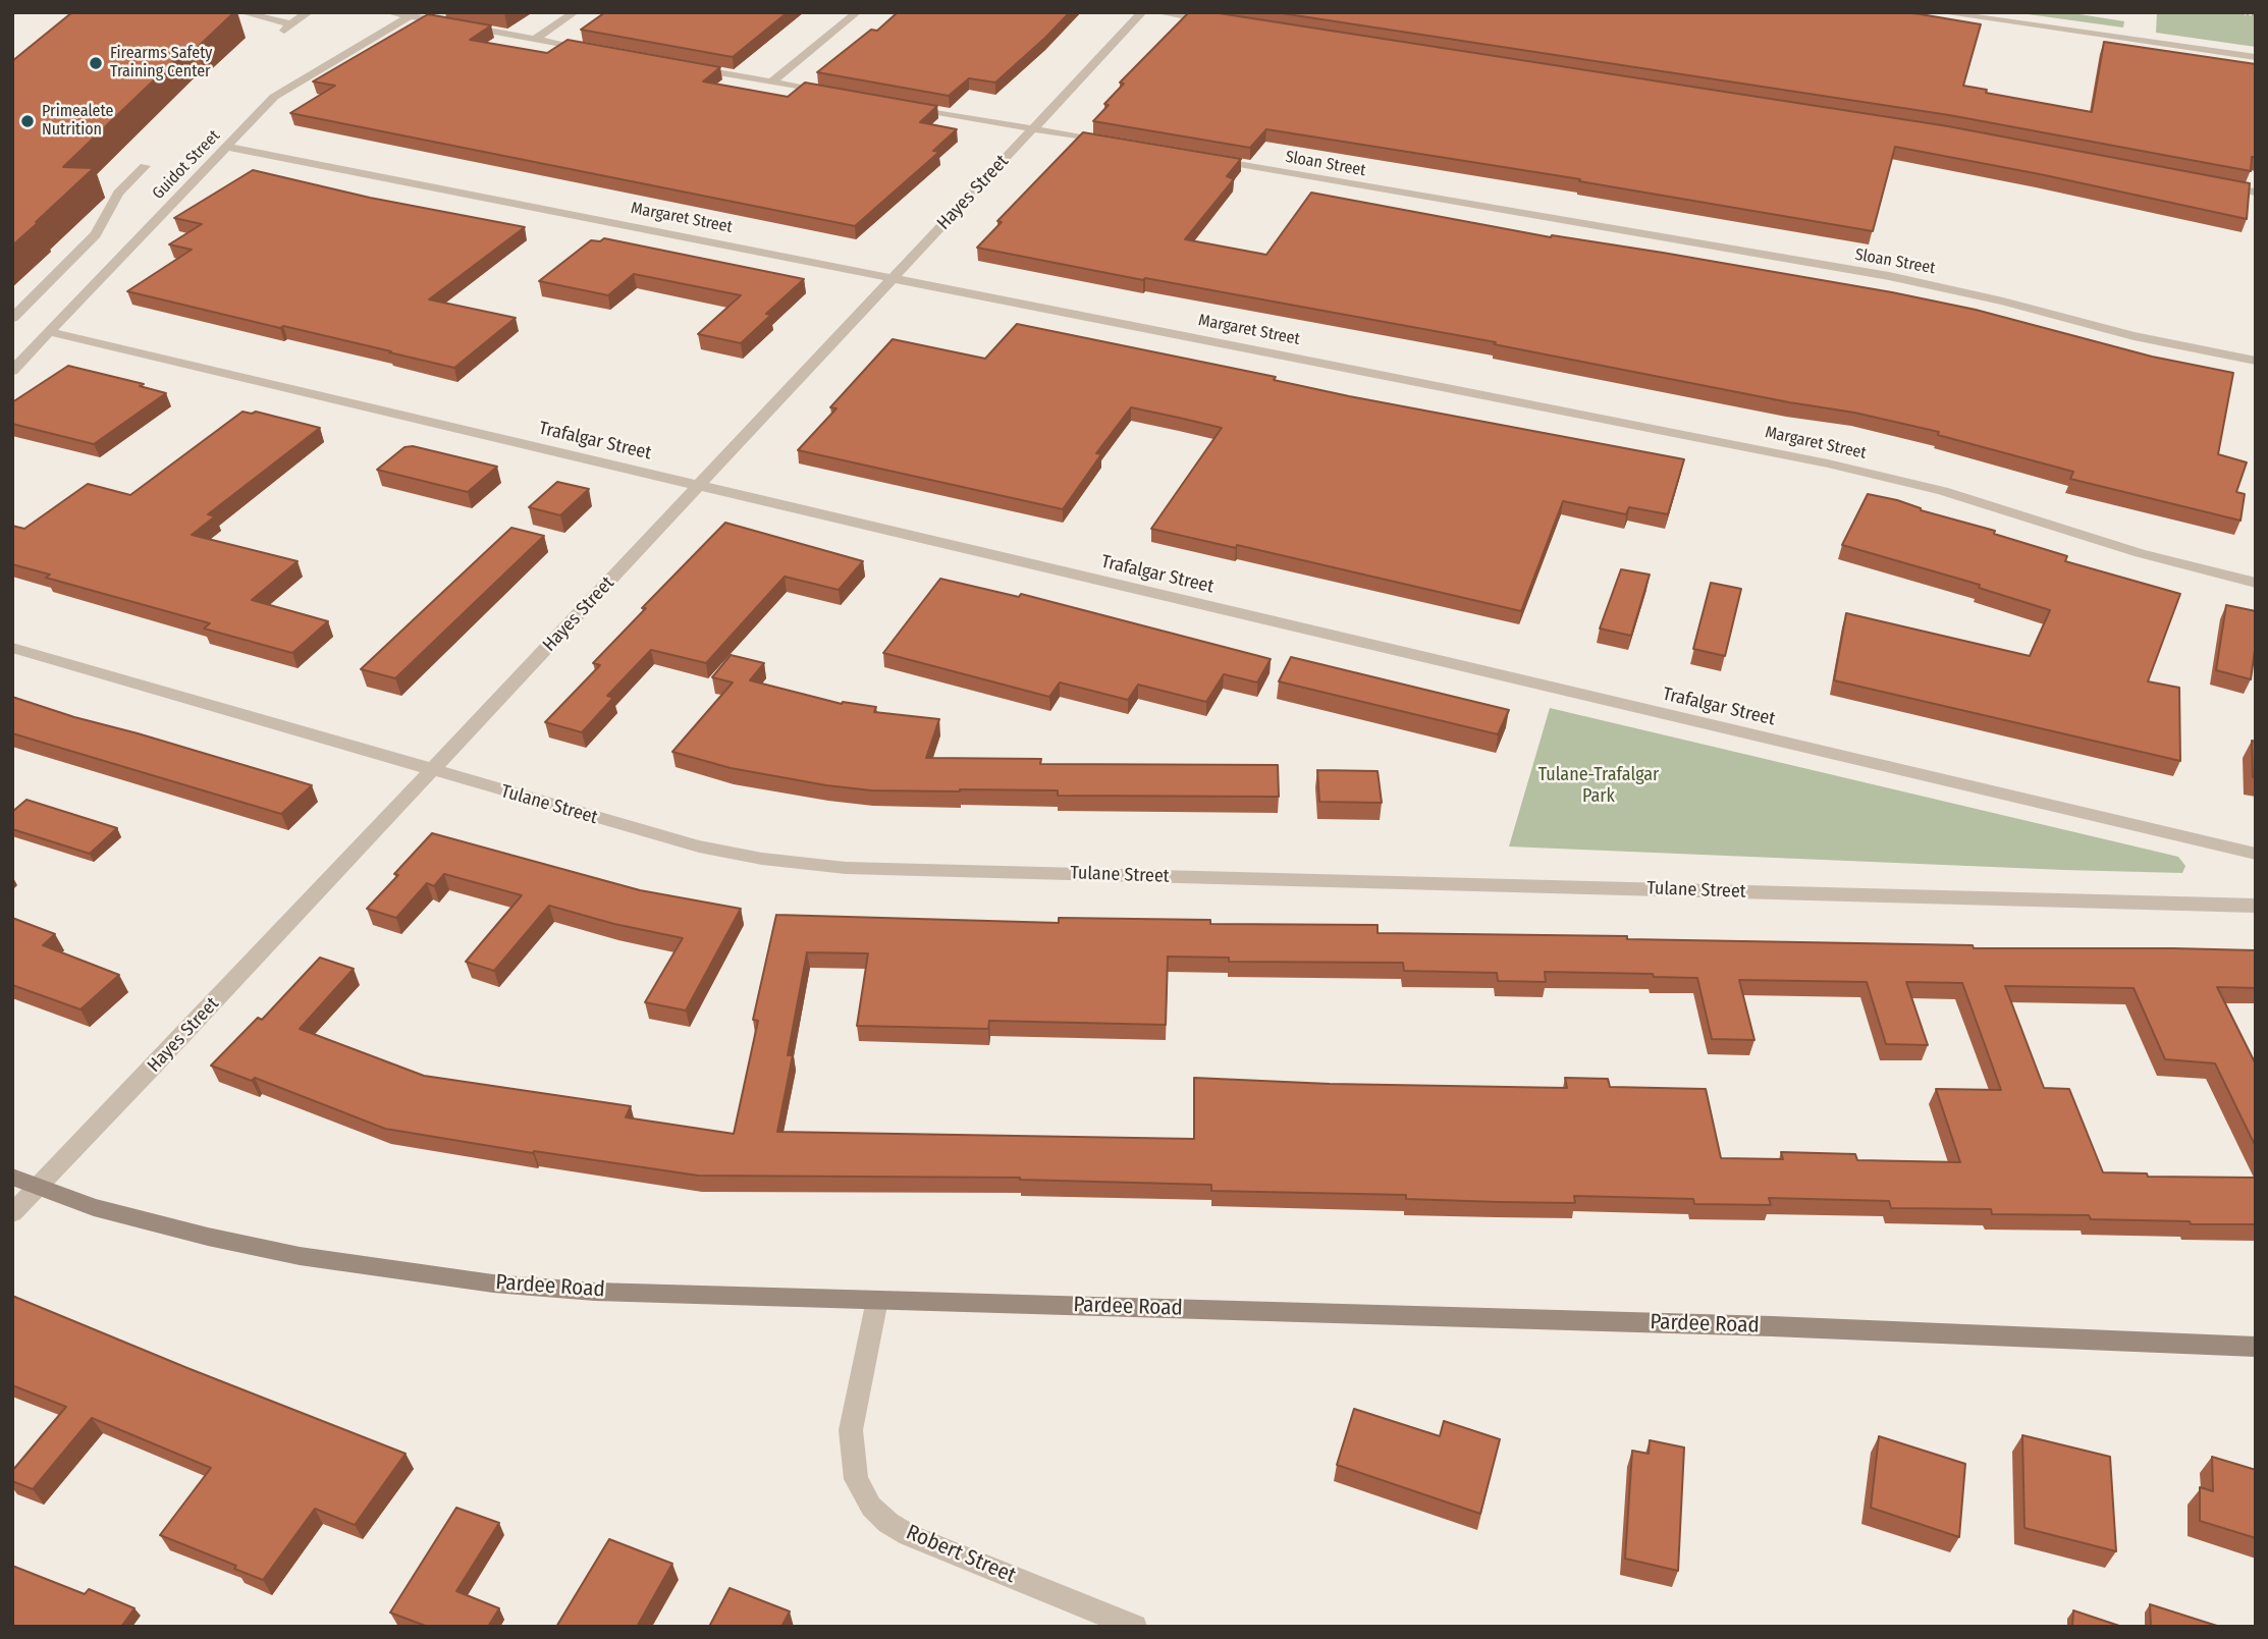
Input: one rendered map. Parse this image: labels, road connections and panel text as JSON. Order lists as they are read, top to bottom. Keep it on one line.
{"streets":{"main road":["Pardee Road"],"street":["Sloan Street","Guidot Street","Hayes Street","Margaret Street","Trafalgar Street","Tulane Street","Robert Street"]},"crossings":[["Guidot Street","Margaret Street"],["Guidot Street","Trafalgar Street"],["Hayes Street","Margaret Street"],["Hayes Street","Trafalgar Street"],["Hayes Street","Tulane Street"],["Hayes Street","Pardee Road"],["Pardee Road","Robert Street"]],"parks":["Tulane-Trafalgar Park"],"places":["Firearms Safety Training Center","Primealete Nutrition"]}
